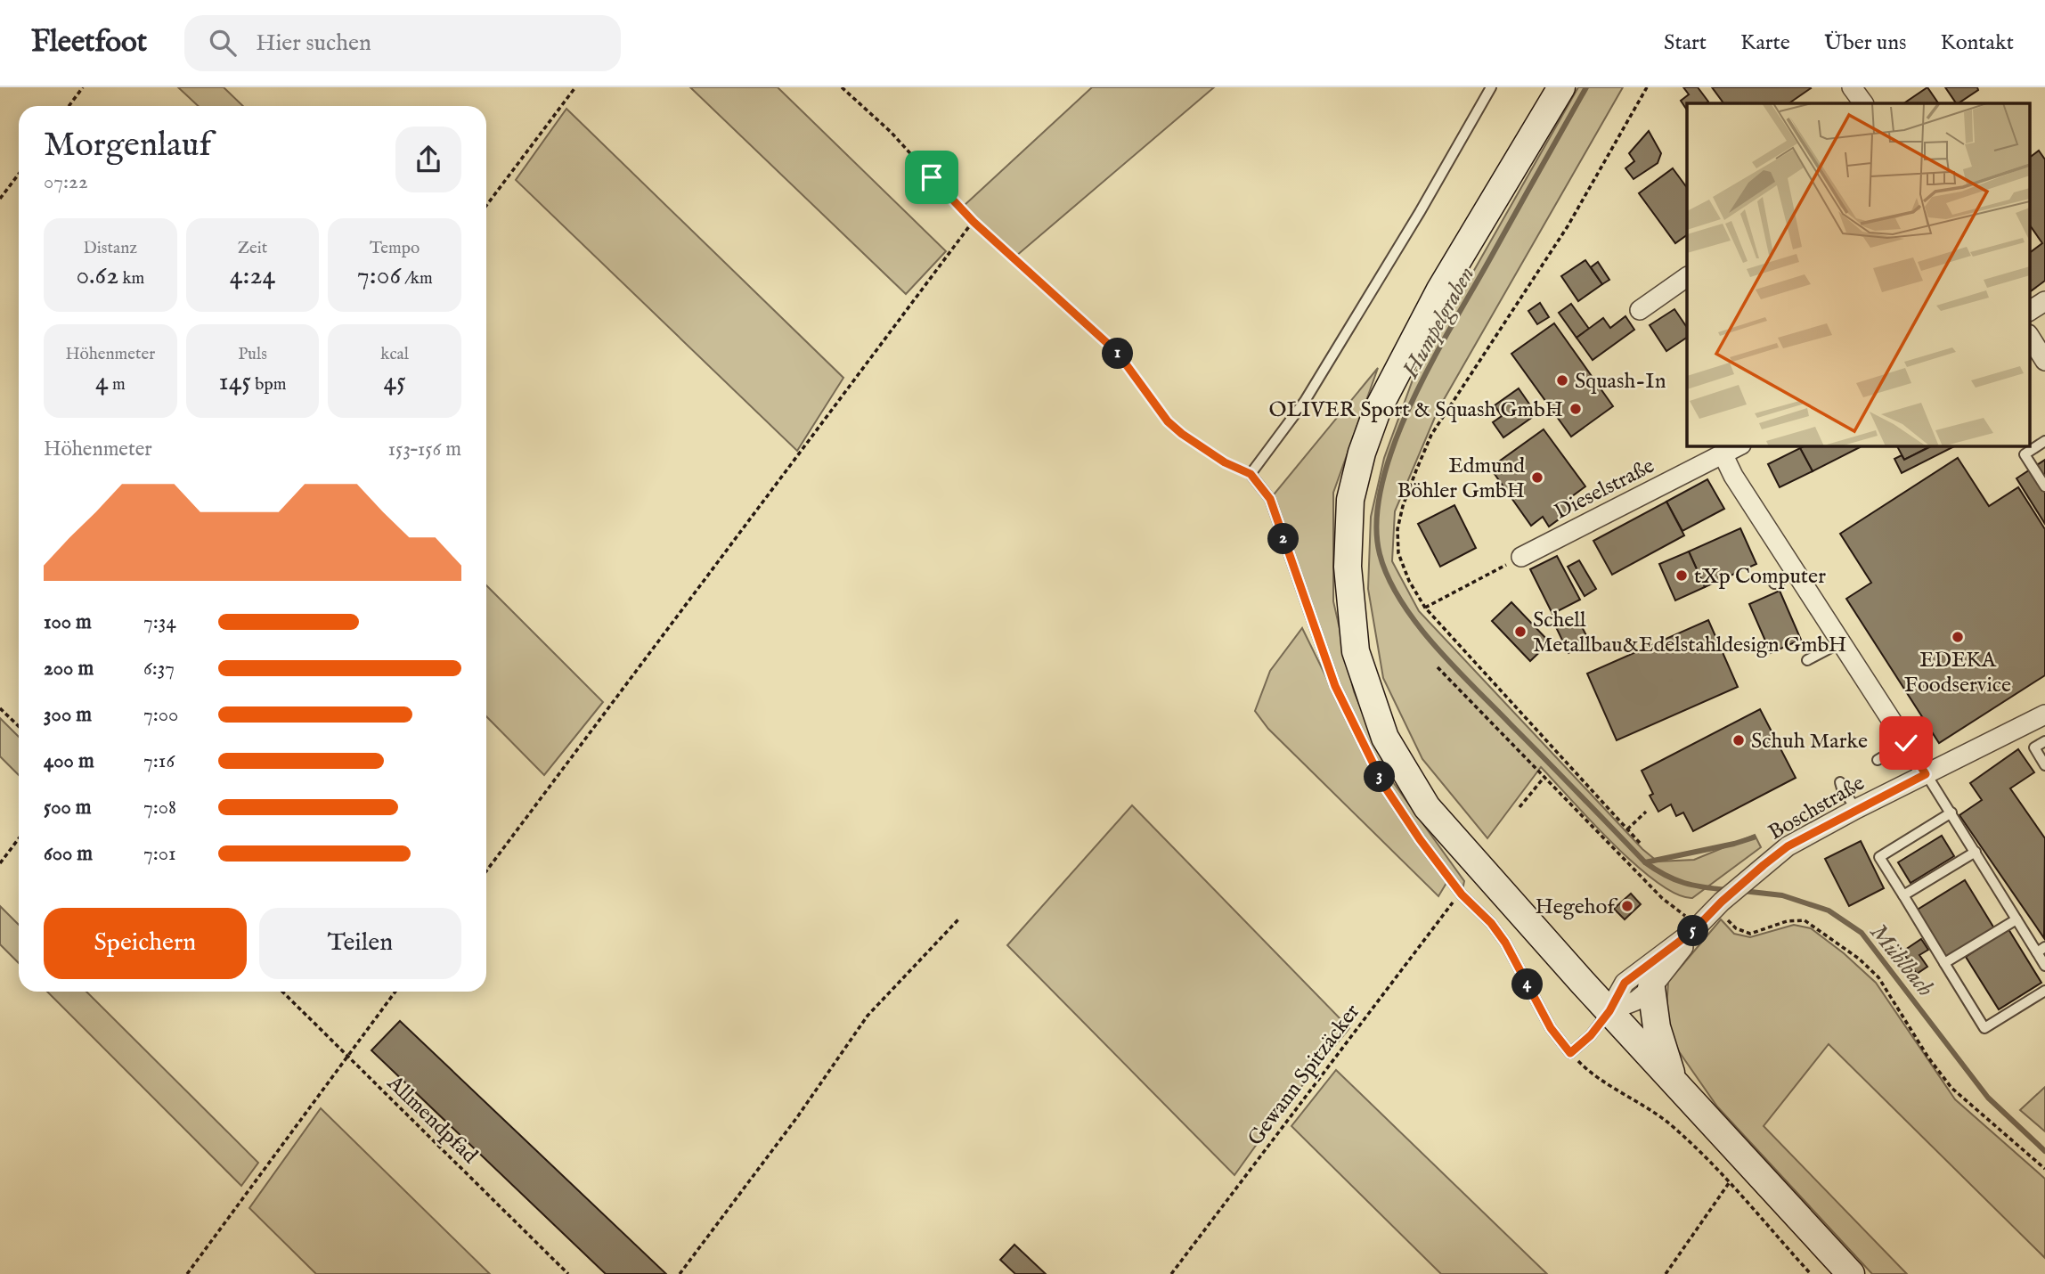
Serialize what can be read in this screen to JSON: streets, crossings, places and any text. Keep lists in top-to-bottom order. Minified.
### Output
{"streets":{"street":["Dieselstraße","Boschstraße"],"path":["Gewann Spitzäcker","Allmendpfad"]},"water":["Humpelgraben","Mühlbach"],"places":["Squash-In","OLIVER Sport & Squash GmbH","Edmund Böhler GmbH","tXp Computer","Schell Metallbau&Edelstahldesign GmbH","EDEKA Foodservice","Schuh Marke","Hegehof"],"page":{"header":"Fleetfoot","search":"Hier suchen","nav":["Start","Karte","Über uns","Kontakt"],"heading":["Morgenlauf","07:22"],"stats":[["Distanz","0.62 km"],["Zeit","4:24"],["Tempo","7:06 /km"],["Höhenmeter","4 m"],["Puls","145 bpm"],["kcal","45"]],"pins":["1","2","3","5","4"],"chart":["Höhenmeter","153–156 m"],"list":[{"name":"100 m","note":"7:34"},{"name":"200 m","note":"6:37"},{"name":"300 m","note":"7:00"},{"name":"400 m","note":"7:16"},{"name":"500 m","note":"7:08"},{"name":"600 m","note":"7:01"}],"buttons":["Speichern","Teilen"]}}
